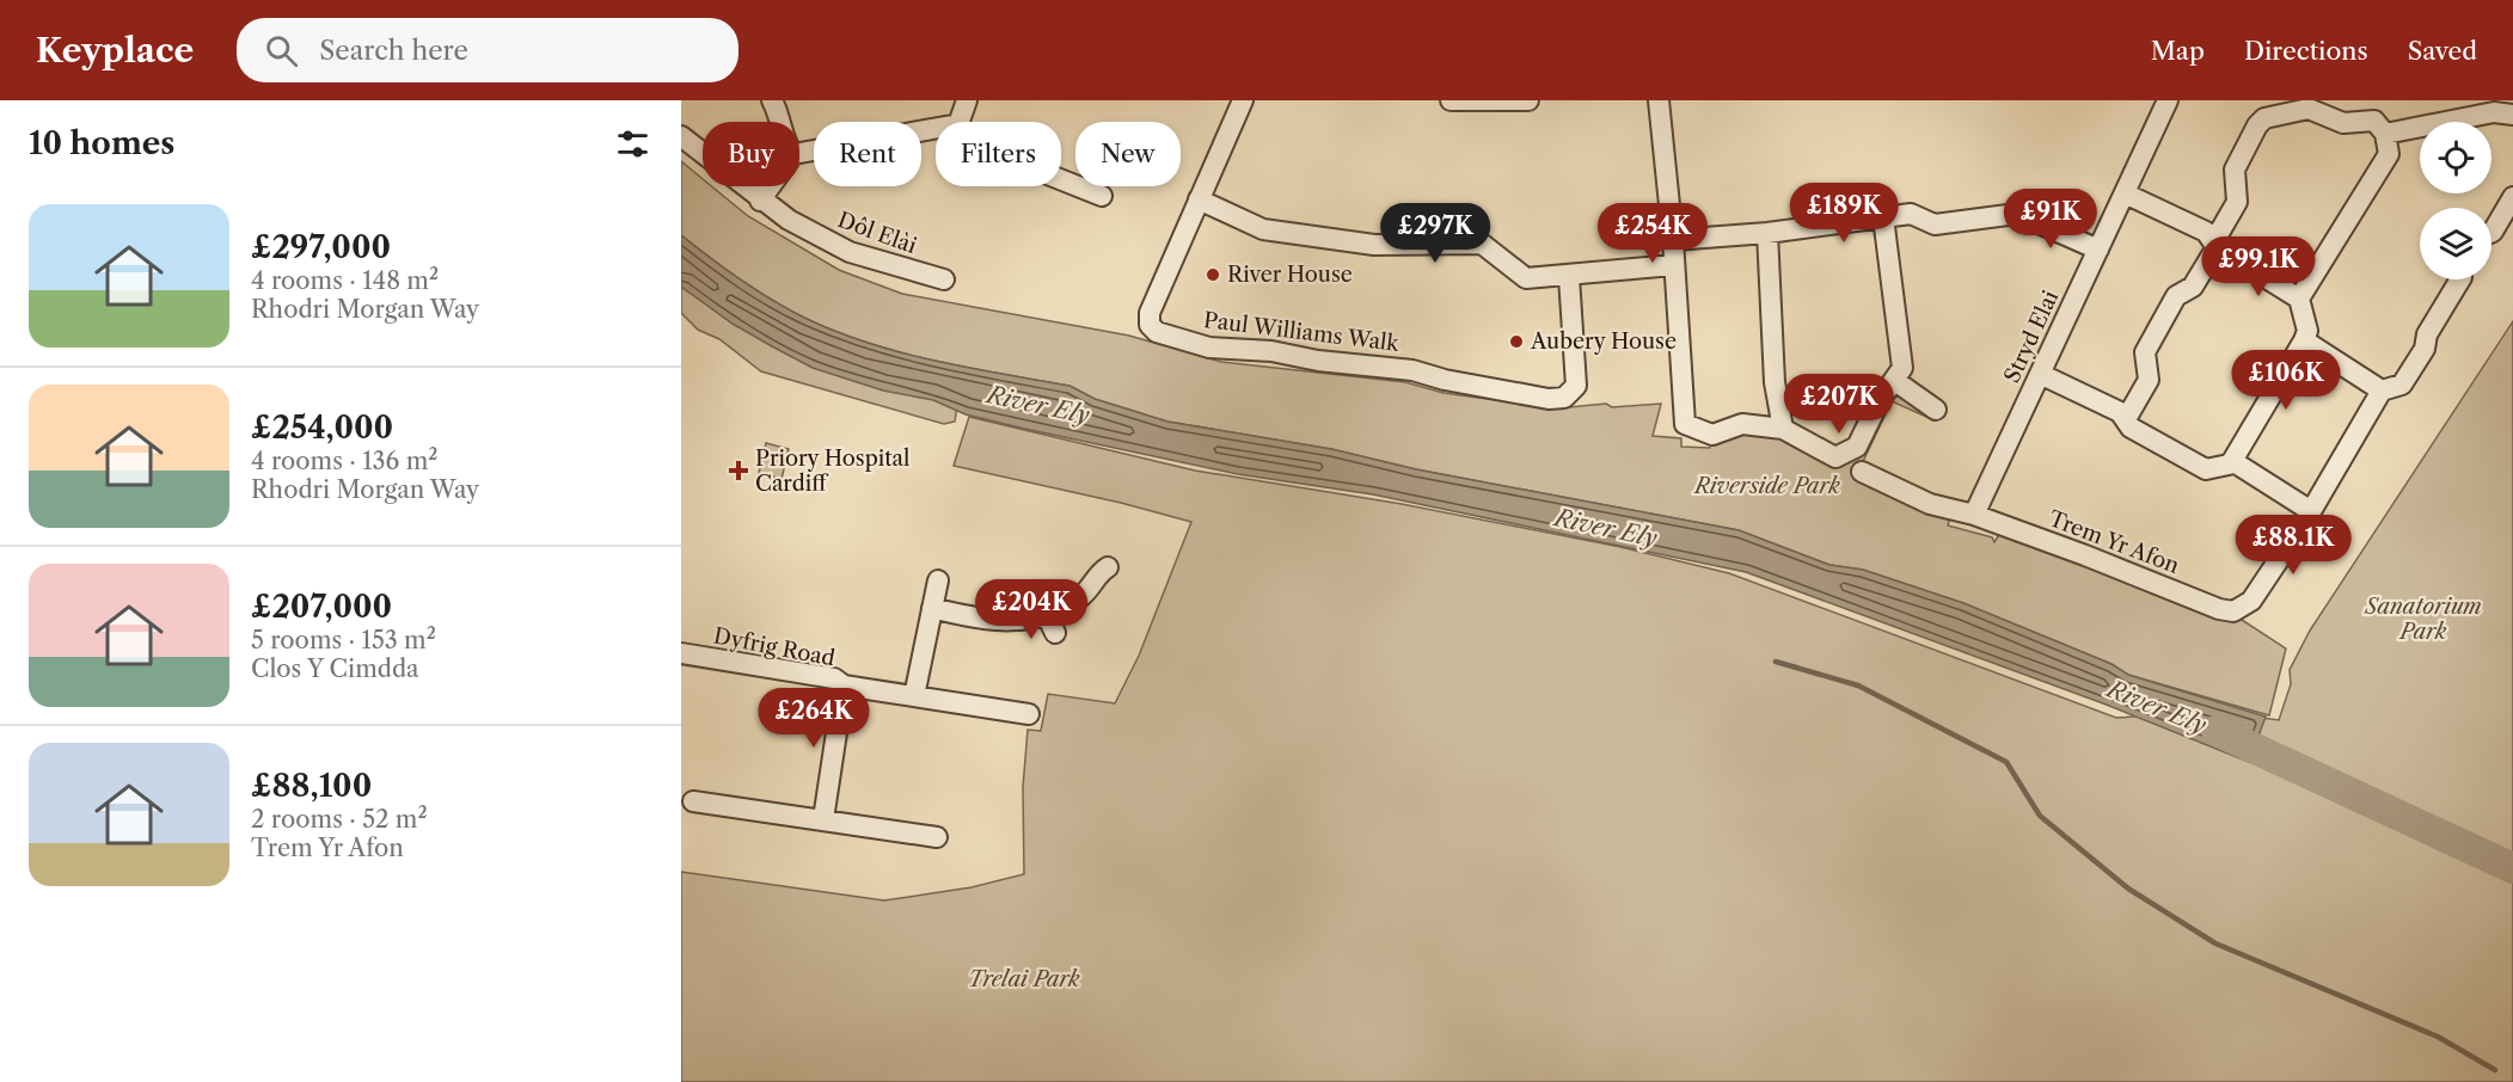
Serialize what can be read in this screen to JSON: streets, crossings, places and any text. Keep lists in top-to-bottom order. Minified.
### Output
{"streets":{"street":["Dôl Elài","Paul Williams Walk","Stryd Elai","Trem Yr Afon","Dyfrig Road"]},"crossings":[["Stryd Elai","Trem Yr Afon"]],"water":["River Ely"],"parks":["Riverside Park","Sanatorium Park","Trelai Park"],"places":{"other":["River House","Aubery House"],"health":["Priory Hospital Cardiff"]},"page":{"header":"Keyplace","search":"Search here","nav":["Map","Directions","Saved"],"heading":"10 homes","chip":["Buy","Rent","Filters","New"],"price":["£189K","£91K","£297K","£254K","£99.1K","£106K","£207K","£88.1K","£204K","£264K"],"list":[{"name":"£297,000","note":"4 rooms · 148 m² · Rhodri Morgan Way"},{"name":"£254,000","note":"4 rooms · 136 m² · Rhodri Morgan Way"},{"name":"£207,000","note":"5 rooms · 153 m² · Clos Y Cimdda"},{"name":"£88,100","note":"2 rooms · 52 m² · Trem Yr Afon"}]}}
